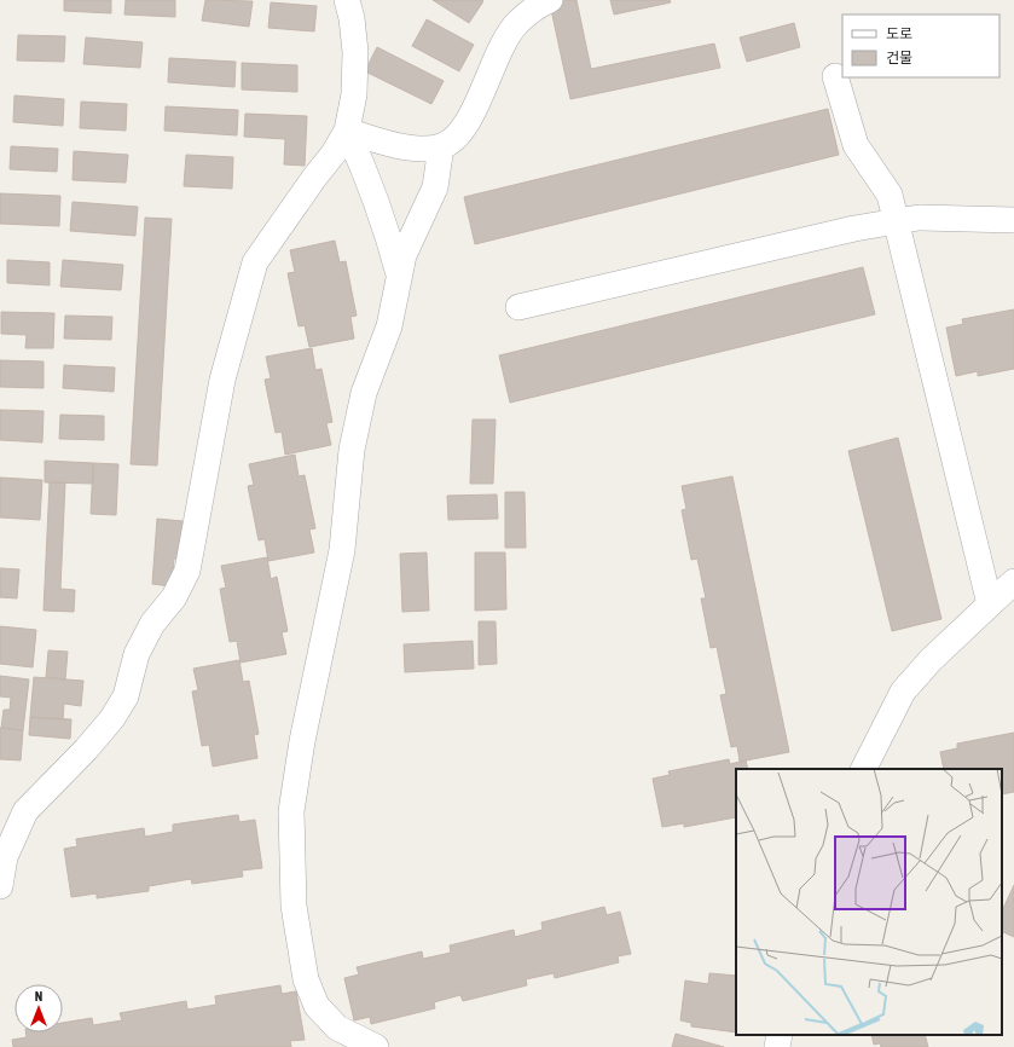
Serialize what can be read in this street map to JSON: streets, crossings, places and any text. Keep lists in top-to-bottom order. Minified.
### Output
{"legend":["도로","건물"],"north":"top"}
